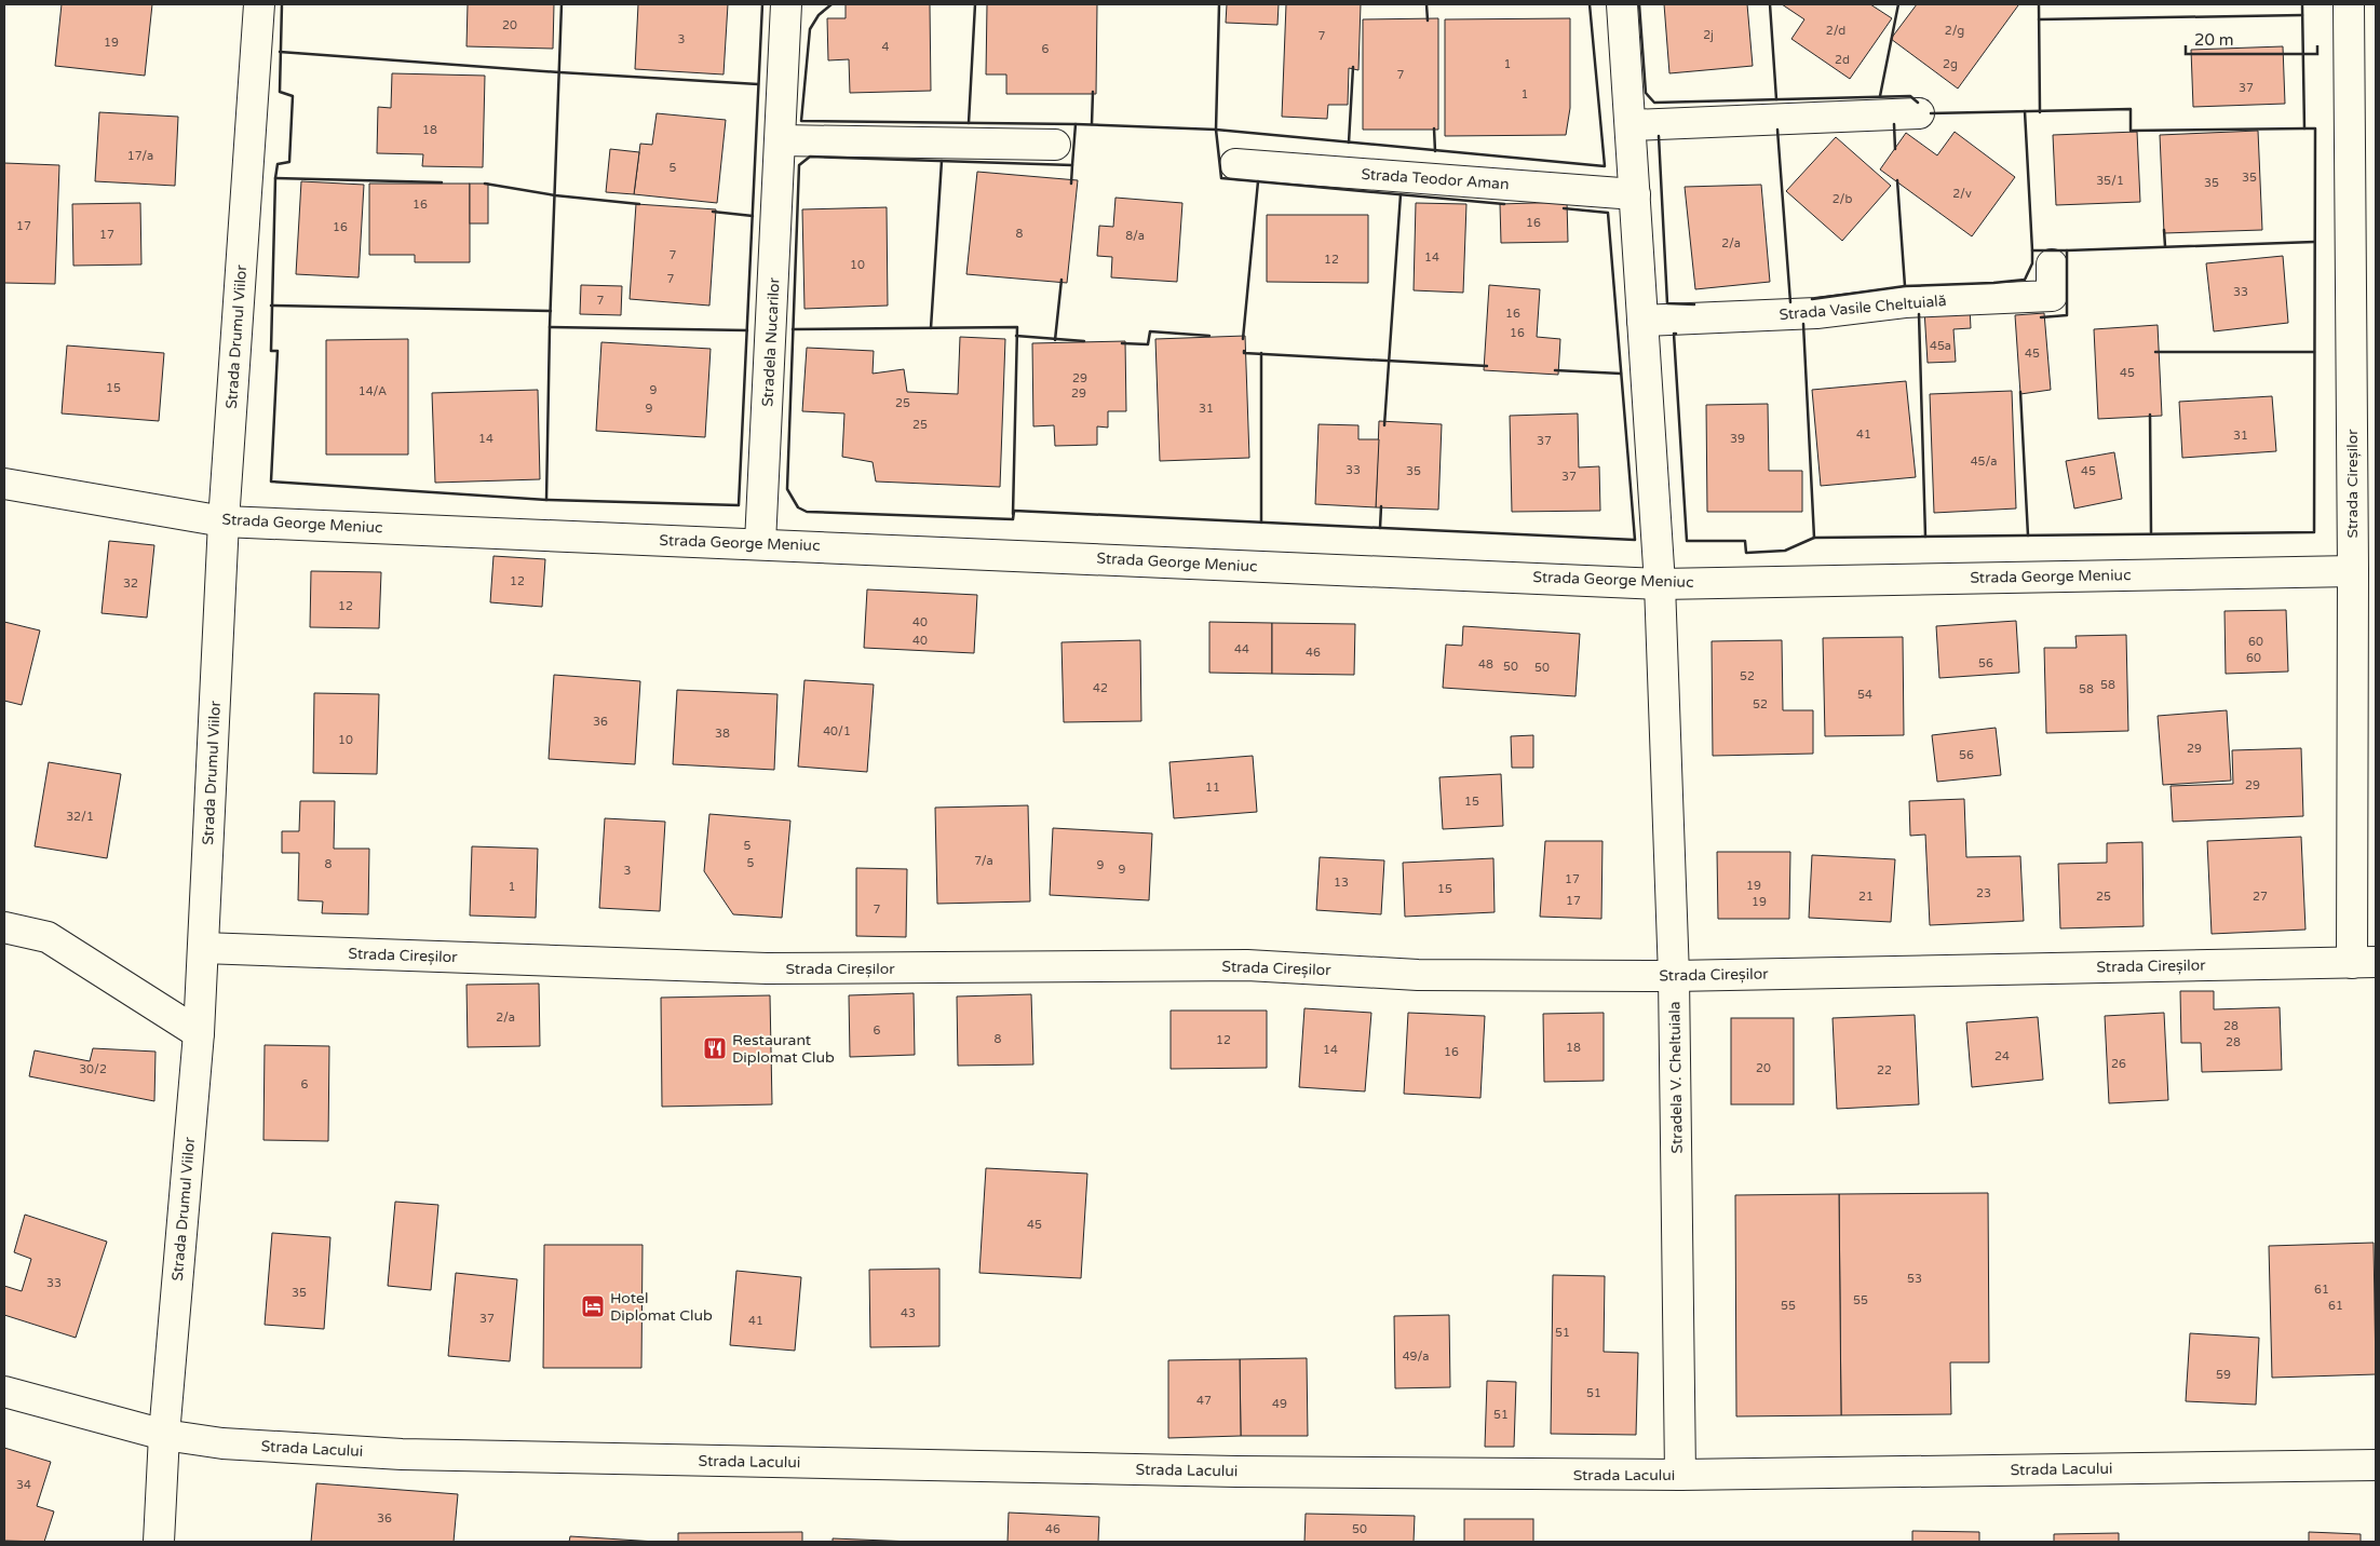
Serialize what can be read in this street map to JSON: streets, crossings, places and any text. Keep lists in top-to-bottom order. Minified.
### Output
{"streets":{"street":["Strada Teodor Aman","Strada Vasile Cheltuială","Strada Drumul Viilor","Stradela Nucarilor","Strada Cireșilor","Strada George Meniuc","Stradela V. Cheltuiala","Strada Lacului"]},"crossings":[["Strada Drumul Viilor","Strada Cireșilor"],["Strada Drumul Viilor","Strada George Meniuc"],["Strada Drumul Viilor","Strada Lacului"],["Stradela Nucarilor","Strada George Meniuc"],["Strada Cireșilor","Strada George Meniuc"],["Strada Cireșilor","Stradela V. Cheltuiala"],["Strada George Meniuc","Stradela V. Cheltuiala"],["Stradela V. Cheltuiala","Strada Lacului"]],"places":{"restaurant":["Restaurant Diplomat Club"],"hotel":["Hotel Diplomat Club"]},"house_numbers":["20","2/d","2/g","2j","7","3","19","4","6","2d","1","2g","7","37","1","18","17/a","5","35","35/1","35","2/v","2/b","16","16","17","16","8","17","8/a","2/a","7","14","12","10","7","33","7","16","16","45a","45","45","29","15","9","14/A","29","25","9","31","25","41","31","14","39","37","45/a","33","35","45","37","12","32","12","40","40","60","44","46","60","56","48","50","50","52","58","42","58","54","52","36","40/1","38","10","29","56","29","11","15","32/1","5","7/a","5","8","9","9","3","17","13","19","1","15","23","21","25","27","17","19","7","2/a","28","6","8","12","28","18","14","16","24","26","20","30/2","22","6","45","53","33","61","35","55","55","61","43","37","41","51","49/a","59","51","47","49","51","34","36","46","50"],"scale_bar":"20 m"}
